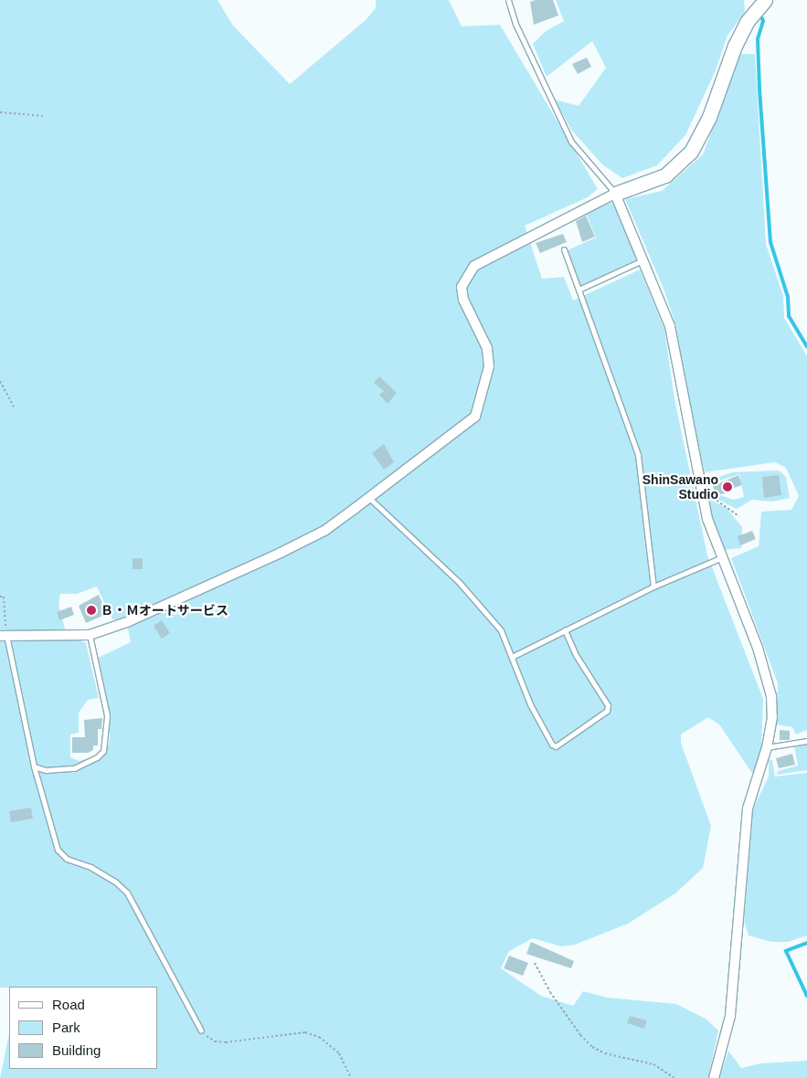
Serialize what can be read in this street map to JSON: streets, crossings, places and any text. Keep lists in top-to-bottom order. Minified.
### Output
{"places":["ShinSawano Studio","Ｂ・Ｍオートサービス"],"legend":["Road","Park","Building"]}
